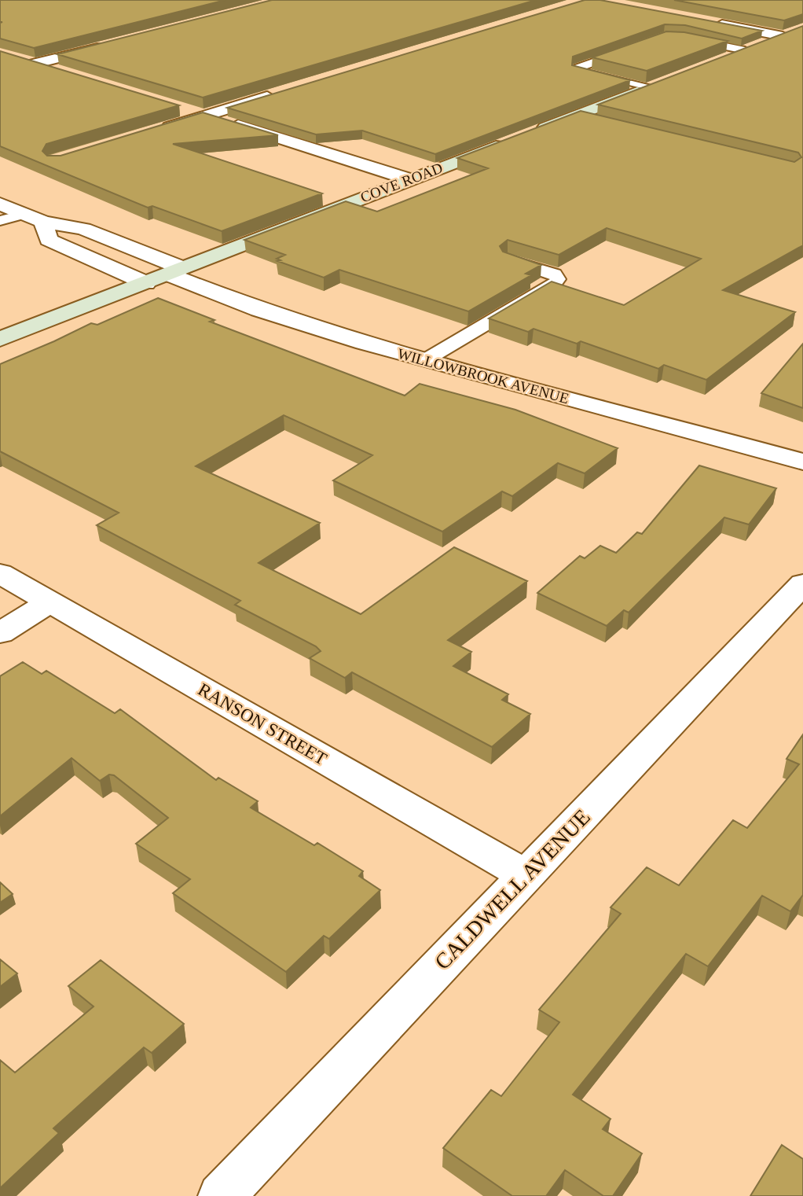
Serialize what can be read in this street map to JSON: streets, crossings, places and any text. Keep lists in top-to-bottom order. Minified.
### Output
{"streets":{"main road":["COVE ROAD"],"street":["WILLOWBROOK AVENUE","RANSON STREET","CALDWELL AVENUE"]},"crossings":[["COVE ROAD","WILLOWBROOK AVENUE"],["RANSON STREET","CALDWELL AVENUE"]]}
